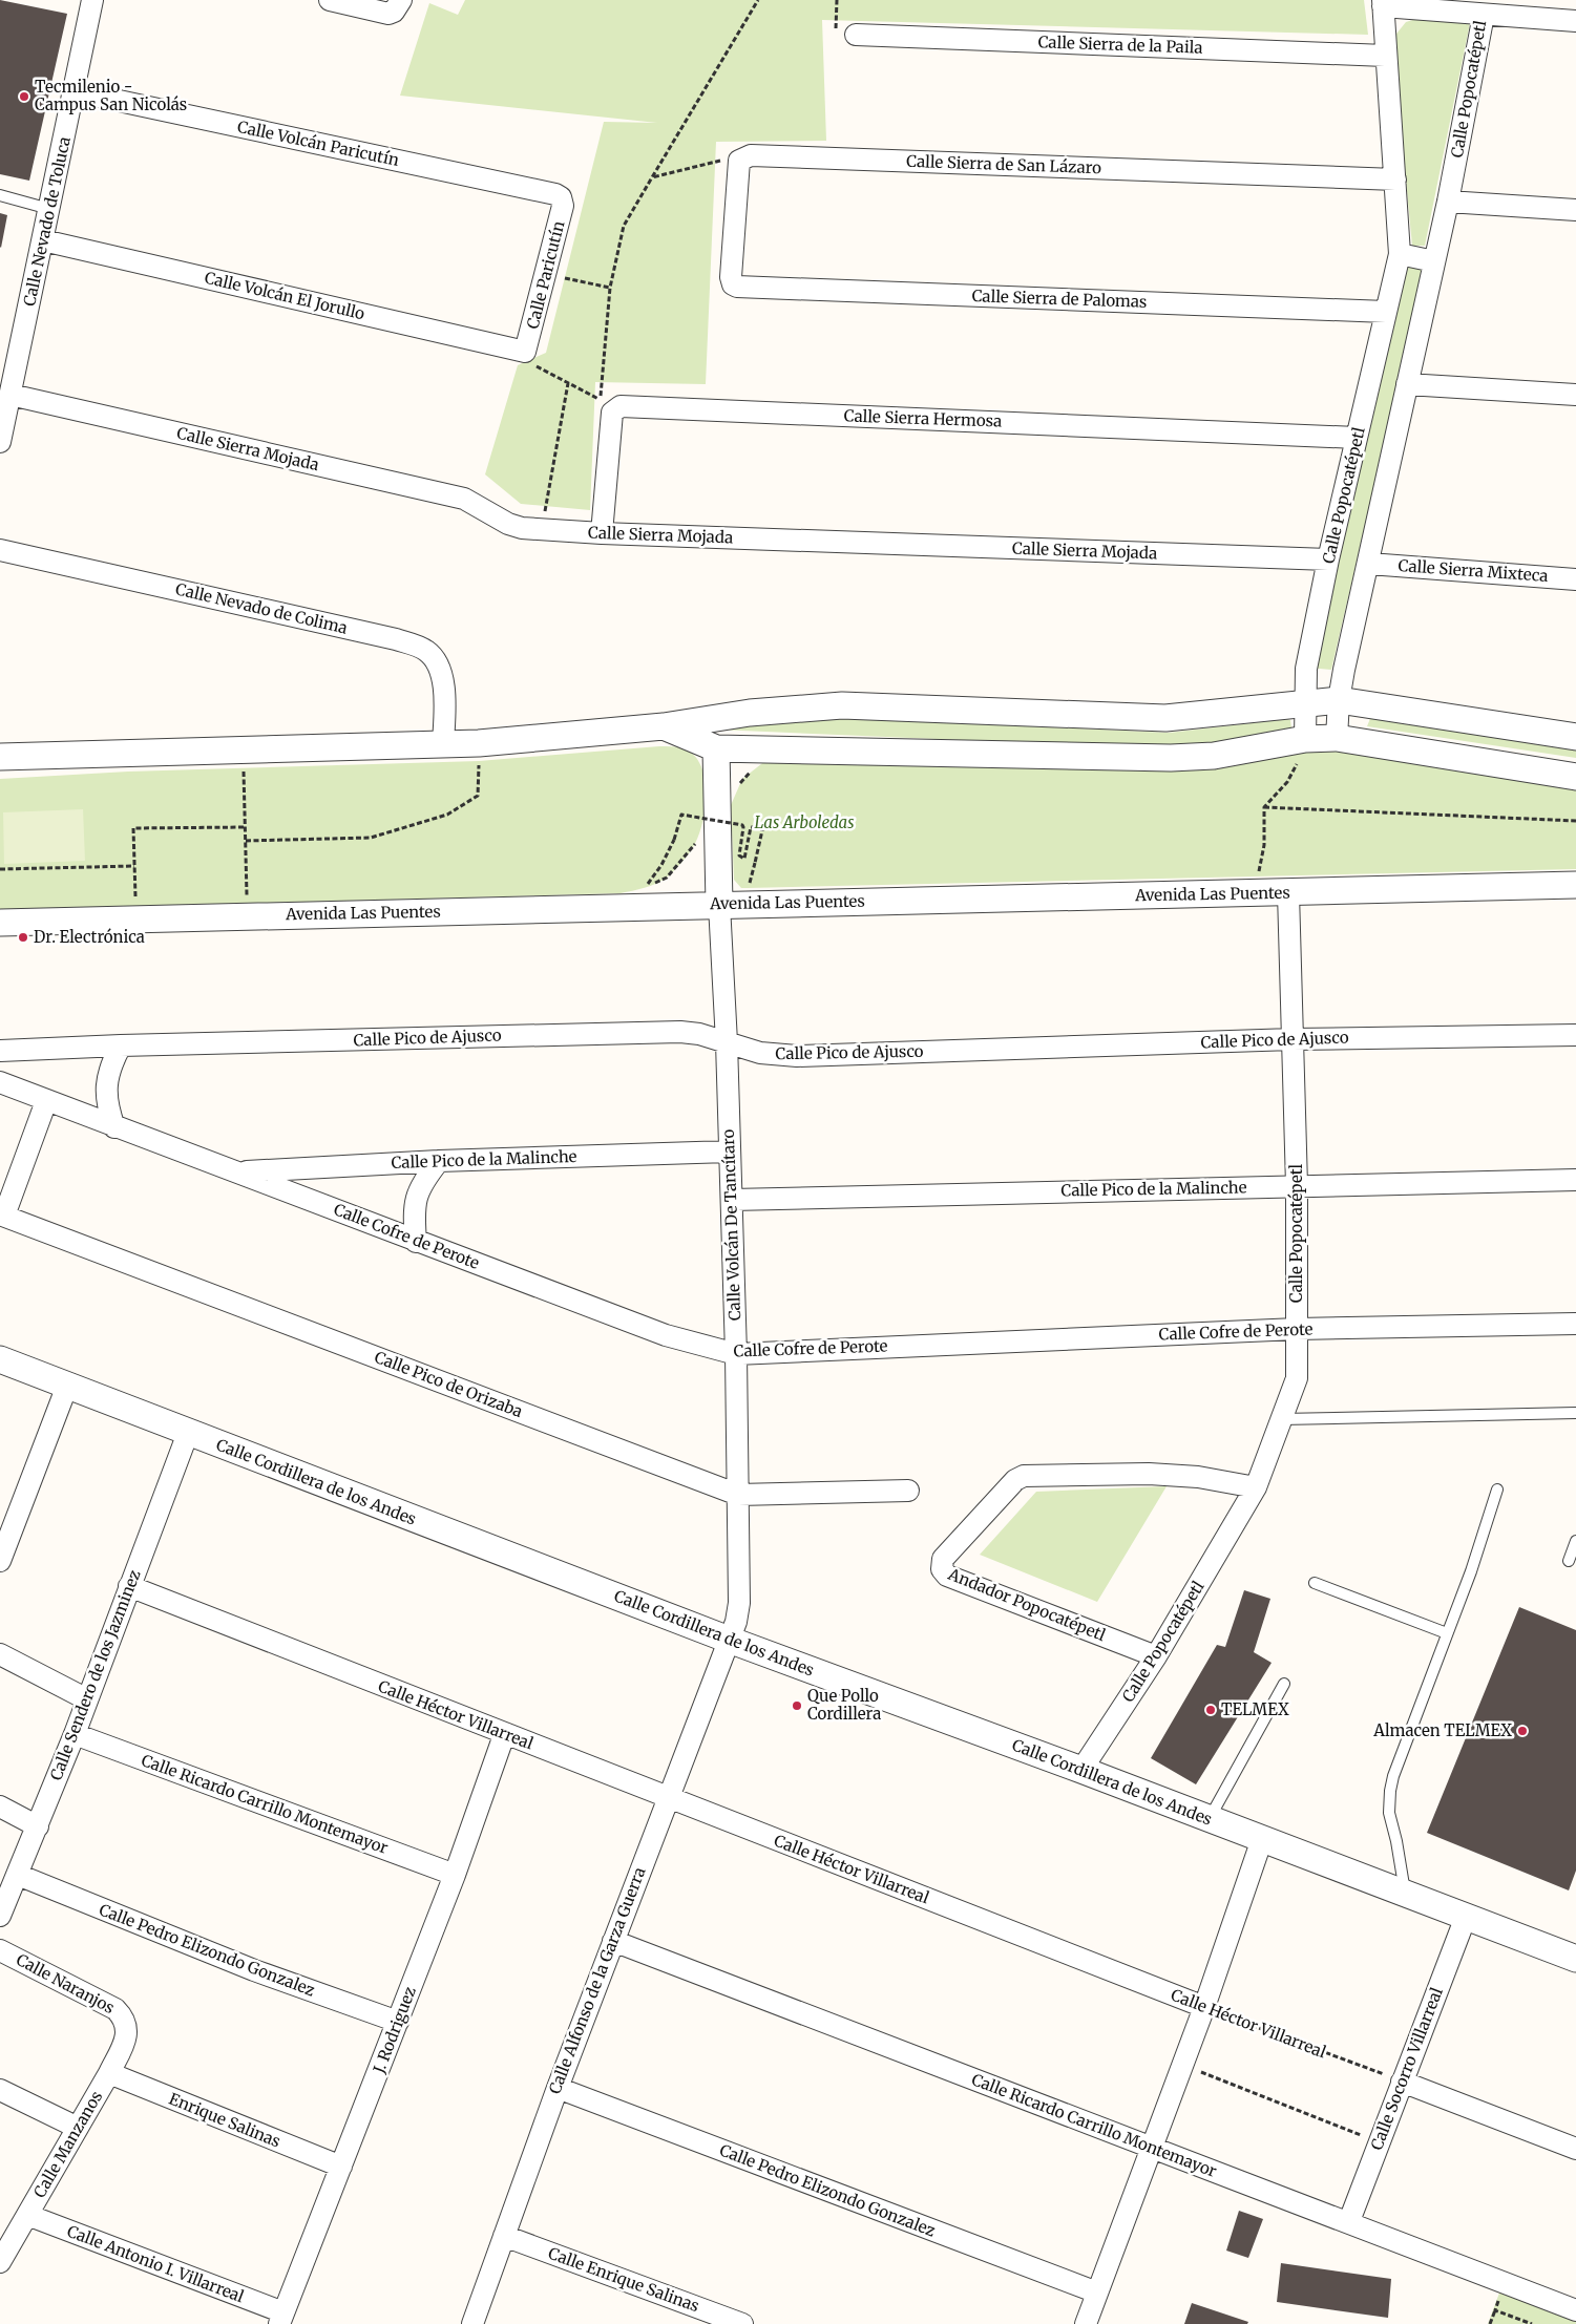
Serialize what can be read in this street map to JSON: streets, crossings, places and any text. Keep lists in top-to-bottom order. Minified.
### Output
{"streets":{"street":["Calle Sierra de la Paila","Calle Popocatépetl","Calle Volcán Paricutín","Calle Sierra de San Lázaro","Calle Nevado de Toluca","Calle Paricutín","Calle Volcán El Jorullo","Calle Sierra de Palomas","Calle Sierra Hermosa","Calle Sierra Mojada","Calle Sierra Mixteca","Calle Nevado de Colima","Avenida Las Puentes","Calle Pico de Ajusco","Calle Pico de la Malinche","Calle Volcán De Tancítaro","Calle Cofre de Perote","Calle Pico de Orizaba","Calle Cordillera de los Andes","Andador Popocatépetl","Calle Sendero de los Jazminez","Calle Héctor Villarreal","Calle Ricardo Carrillo Montemayor","Calle Pedro Elizondo Gonzalez","Calle Alfonso de la Garza Guerra","Calle Naranjos","J. Rodriguez","Calle Socorro Villarreal","Enrique Salinas","Calle Manzanos","Calle Antonio I. Villarreal","Calle Enrique Salinas"]},"crossings":[["Calle Sierra de la Paila","Calle Popocatépetl"],["Calle Popocatépetl","Calle Sierra de San Lázaro"],["Calle Popocatépetl","Calle Sierra de Palomas"],["Calle Popocatépetl","Calle Sierra Hermosa"],["Calle Popocatépetl","Calle Sierra Mojada"],["Calle Popocatépetl","Calle Sierra Mixteca"],["Calle Popocatépetl","Avenida Las Puentes"],["Calle Popocatépetl","Calle Pico de Ajusco"],["Calle Popocatépetl","Calle Pico de la Malinche"],["Calle Popocatépetl","Calle Cofre de Perote"],["Calle Popocatépetl","Calle Cordillera de los Andes"],["Calle Popocatépetl","Andador Popocatépetl"],["Calle Volcán Paricutín","Calle Nevado de Toluca"],["Calle Volcán Paricutín","Calle Paricutín"],["Calle Sierra de San Lázaro","Calle Sierra de Palomas"],["Calle Nevado de Toluca","Calle Volcán El Jorullo"],["Calle Nevado de Toluca","Calle Sierra Mojada"],["Calle Paricutín","Calle Volcán El Jorullo"],["Calle Sierra Hermosa","Calle Sierra Mojada"],["Avenida Las Puentes","Calle Volcán De Tancítaro"],["Calle Pico de Ajusco","Calle Volcán De Tancítaro"],["Calle Pico de la Malinche","Calle Volcán De Tancítaro"],["Calle Pico de la Malinche","Calle Cofre de Perote"],["Calle Volcán De Tancítaro","Calle Cofre de Perote"],["Calle Volcán De Tancítaro","Calle Pico de Orizaba"],["Calle Volcán De Tancítaro","Calle Cordillera de los Andes"],["Calle Volcán De Tancítaro","Calle Alfonso de la Garza Guerra"],["Calle Cordillera de los Andes","Calle Sendero de los Jazminez"],["Calle Cordillera de los Andes","Calle Alfonso de la Garza Guerra"],["Calle Cordillera de los Andes","Calle Socorro Villarreal"],["Calle Sendero de los Jazminez","Calle Héctor Villarreal"],["Calle Sendero de los Jazminez","Calle Ricardo Carrillo Montemayor"],["Calle Sendero de los Jazminez","Calle Pedro Elizondo Gonzalez"],["Calle Héctor Villarreal","Calle Alfonso de la Garza Guerra"],["Calle Héctor Villarreal","J. Rodriguez"],["Calle Héctor Villarreal","Calle Socorro Villarreal"],["Calle Ricardo Carrillo Montemayor","Calle Alfonso de la Garza Guerra"],["Calle Ricardo Carrillo Montemayor","J. Rodriguez"],["Calle Ricardo Carrillo Montemayor","Calle Socorro Villarreal"],["Calle Pedro Elizondo Gonzalez","Calle Alfonso de la Garza Guerra"],["Calle Pedro Elizondo Gonzalez","J. Rodriguez"],["Calle Alfonso de la Garza Guerra","Calle Enrique Salinas"],["Calle Naranjos","Calle Manzanos"],["J. Rodriguez","Enrique Salinas"],["J. Rodriguez","Calle Antonio I. Villarreal"],["Enrique Salinas","Calle Manzanos"],["Calle Manzanos","Calle Antonio I. Villarreal"]],"parks":["Las Arboledas"],"places":["Tecmilenio - Campus San Nicolás","Dr. Electrónica","Que Pollo Cordillera","TELMEX","Almacen TELMEX"]}
